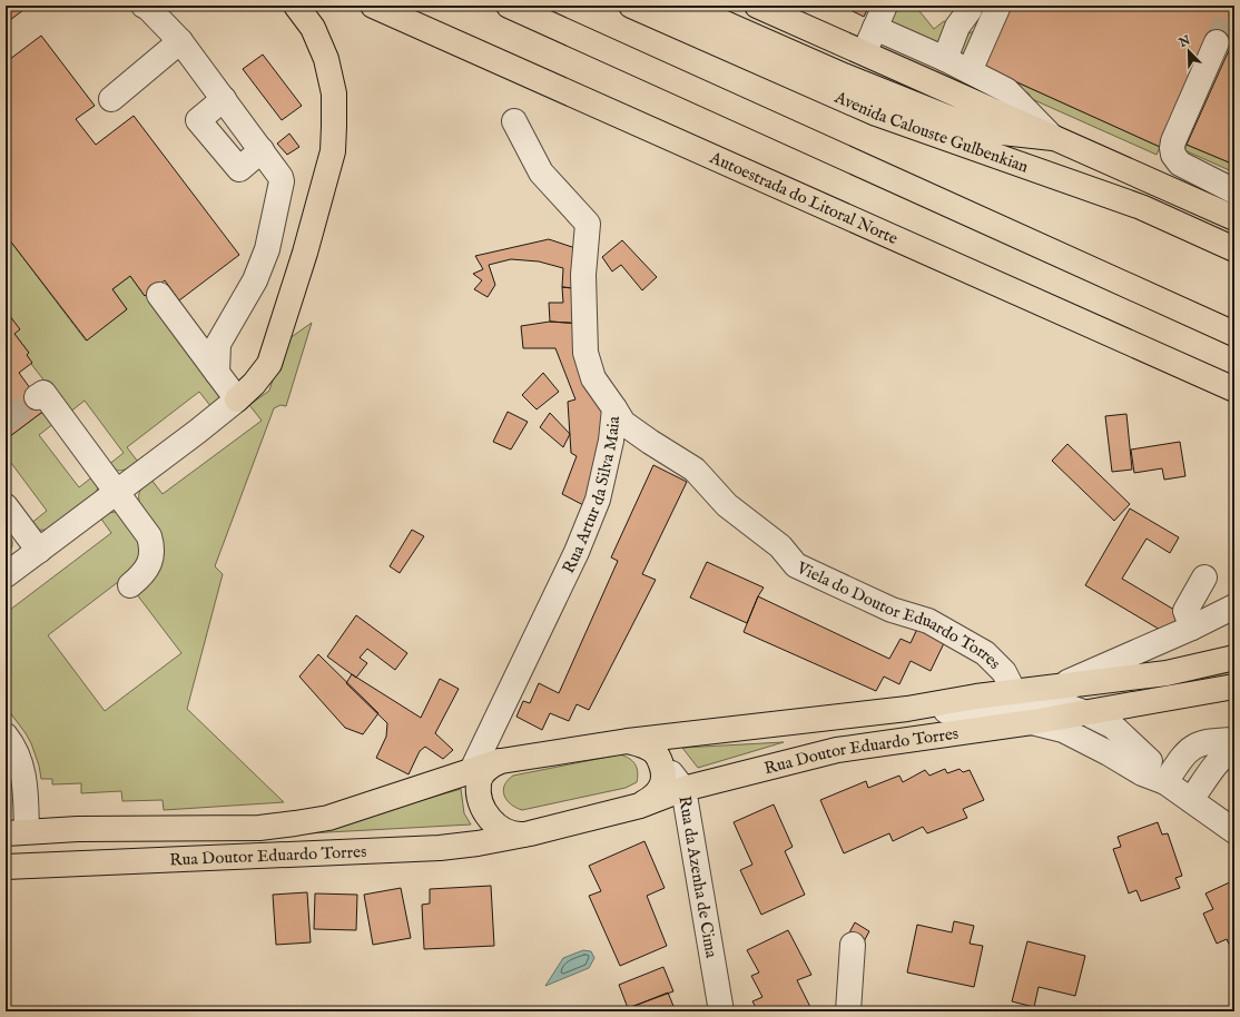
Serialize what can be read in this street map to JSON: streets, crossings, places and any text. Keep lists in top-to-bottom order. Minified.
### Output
{"streets":{"main road":["Avenida Calouste Gulbenkian","Autoestrada do Litoral Norte","Rua Doutor Eduardo Torres"],"street":["Rua Artur da Silva Maia","Viela do Doutor Eduardo Torres","Rua da Azenha de Cima"]},"crossings":[["Rua Artur da Silva Maia","Viela do Doutor Eduardo Torres"],["Rua Artur da Silva Maia","Rua Doutor Eduardo Torres"],["Viela do Doutor Eduardo Torres","Rua Doutor Eduardo Torres"],["Rua Doutor Eduardo Torres","Rua da Azenha de Cima"]],"north":"top left"}
